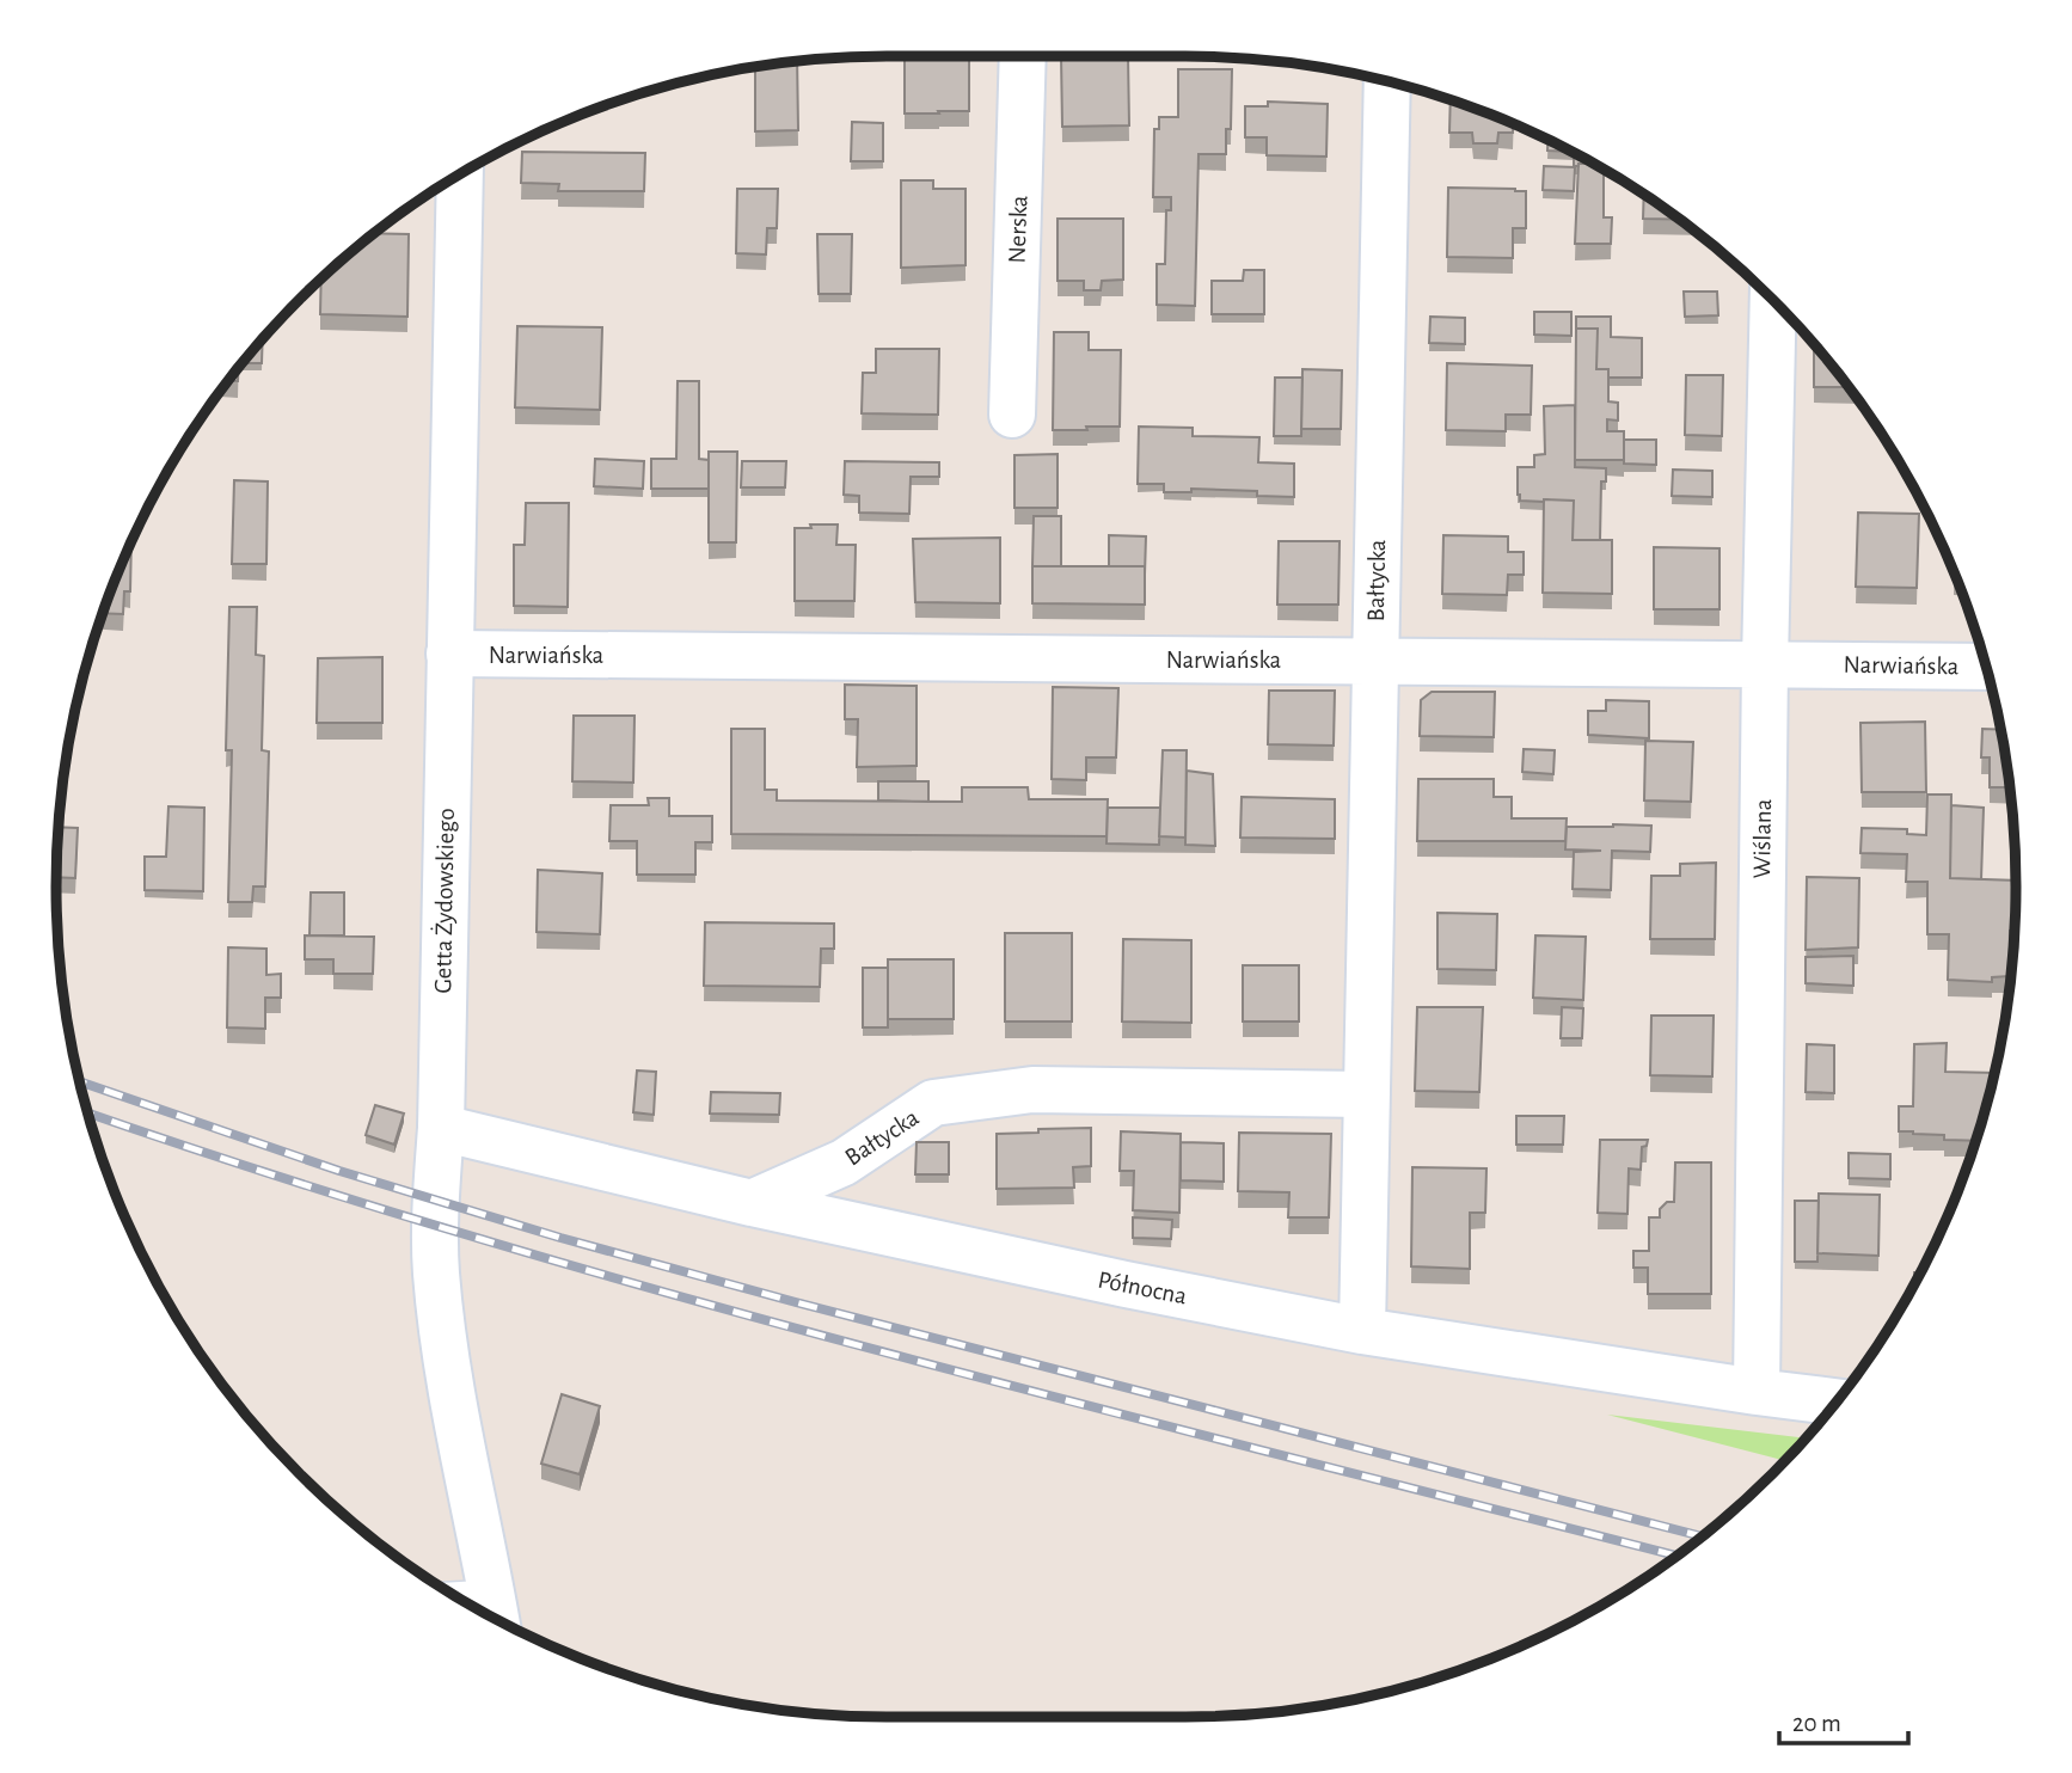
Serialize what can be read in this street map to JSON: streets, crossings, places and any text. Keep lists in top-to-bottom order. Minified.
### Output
{"streets":{"street":["Nerska","Bałtycka","Narwiańska","Wiślana","Getta Żydowskiego","Północna"]},"crossings":[["Bałtycka","Narwiańska"],["Bałtycka","Północna"],["Narwiańska","Wiślana"],["Narwiańska","Getta Żydowskiego"],["Wiślana","Północna"],["Getta Żydowskiego","Północna"]],"scale_bar":"20 m"}
